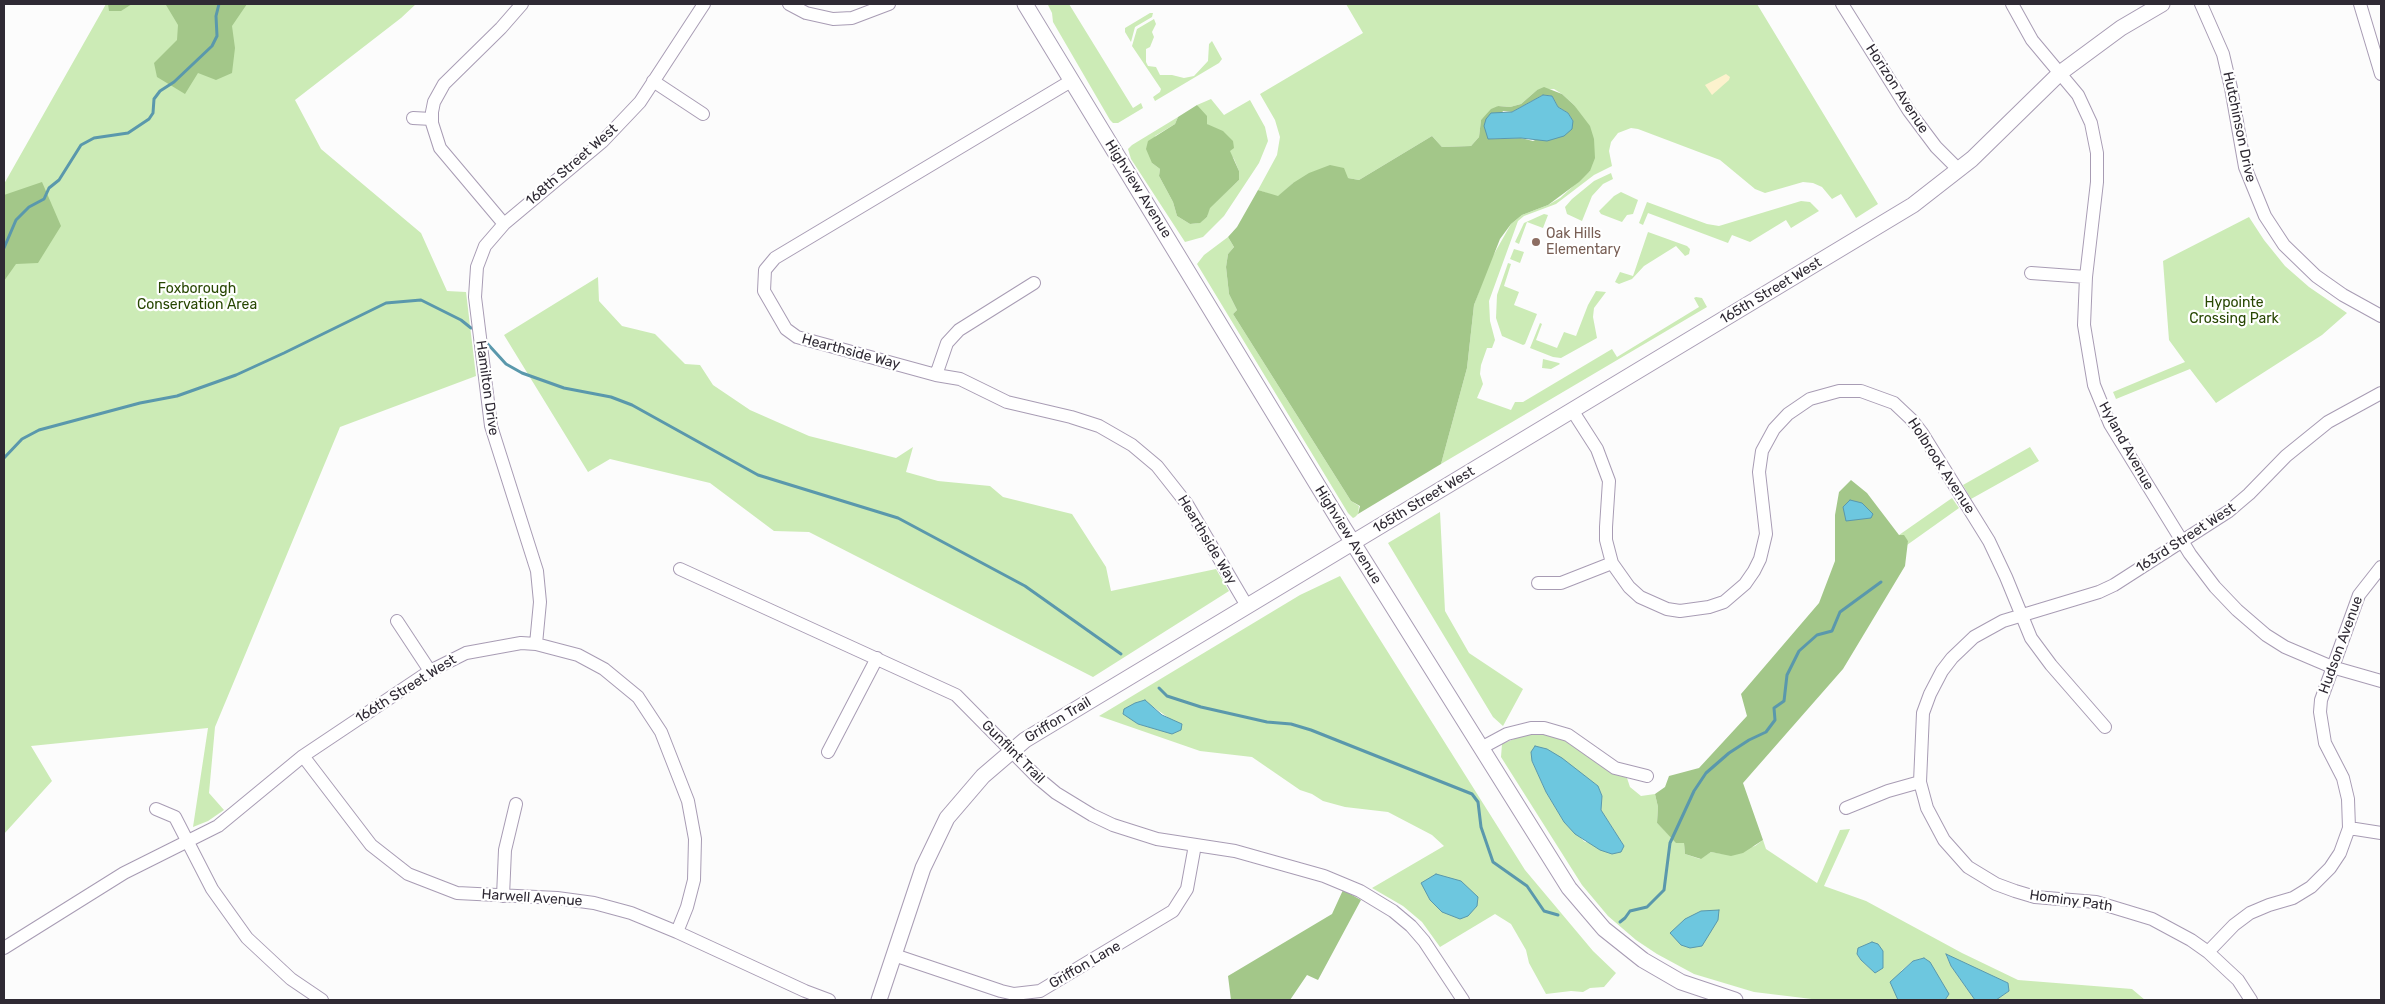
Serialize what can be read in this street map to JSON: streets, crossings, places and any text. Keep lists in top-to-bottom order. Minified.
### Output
{"streets":{"street":["Horizon Avenue","Hutchinson Drive","168th Street West","Highview Avenue","165th Street West","Hearthside Way","Hamilton Drive","Hyland Avenue","Holbrook Avenue","163rd Street West","Hudson Avenue","166th Street West","Griffon Trail","Gunflint Trail","Harwell Avenue","Hominy Path","Griffon Lane"]},"crossings":[["Horizon Avenue","165th Street West"],["168th Street West","Hamilton Drive"],["Highview Avenue","165th Street West"],["Highview Avenue","Hearthside Way"],["Highview Avenue","Griffon Trail"],["165th Street West","Hyland Avenue"],["165th Street West","Holbrook Avenue"],["165th Street West","Griffon Trail"],["Hearthside Way","Griffon Trail"],["Hamilton Drive","166th Street West"],["Hyland Avenue","163rd Street West"],["Hyland Avenue","Hudson Avenue"],["Holbrook Avenue","163rd Street West"],["Holbrook Avenue","Hominy Path"],["163rd Street West","Hominy Path"],["Hudson Avenue","Hominy Path"],["166th Street West","Harwell Avenue"],["Griffon Trail","Gunflint Trail"],["Griffon Trail","Griffon Lane"],["Gunflint Trail","Griffon Lane"]],"parks":["Foxborough Conservation Area","Hypointe Crossing Park"],"places":["Oak Hills Elementary"]}
